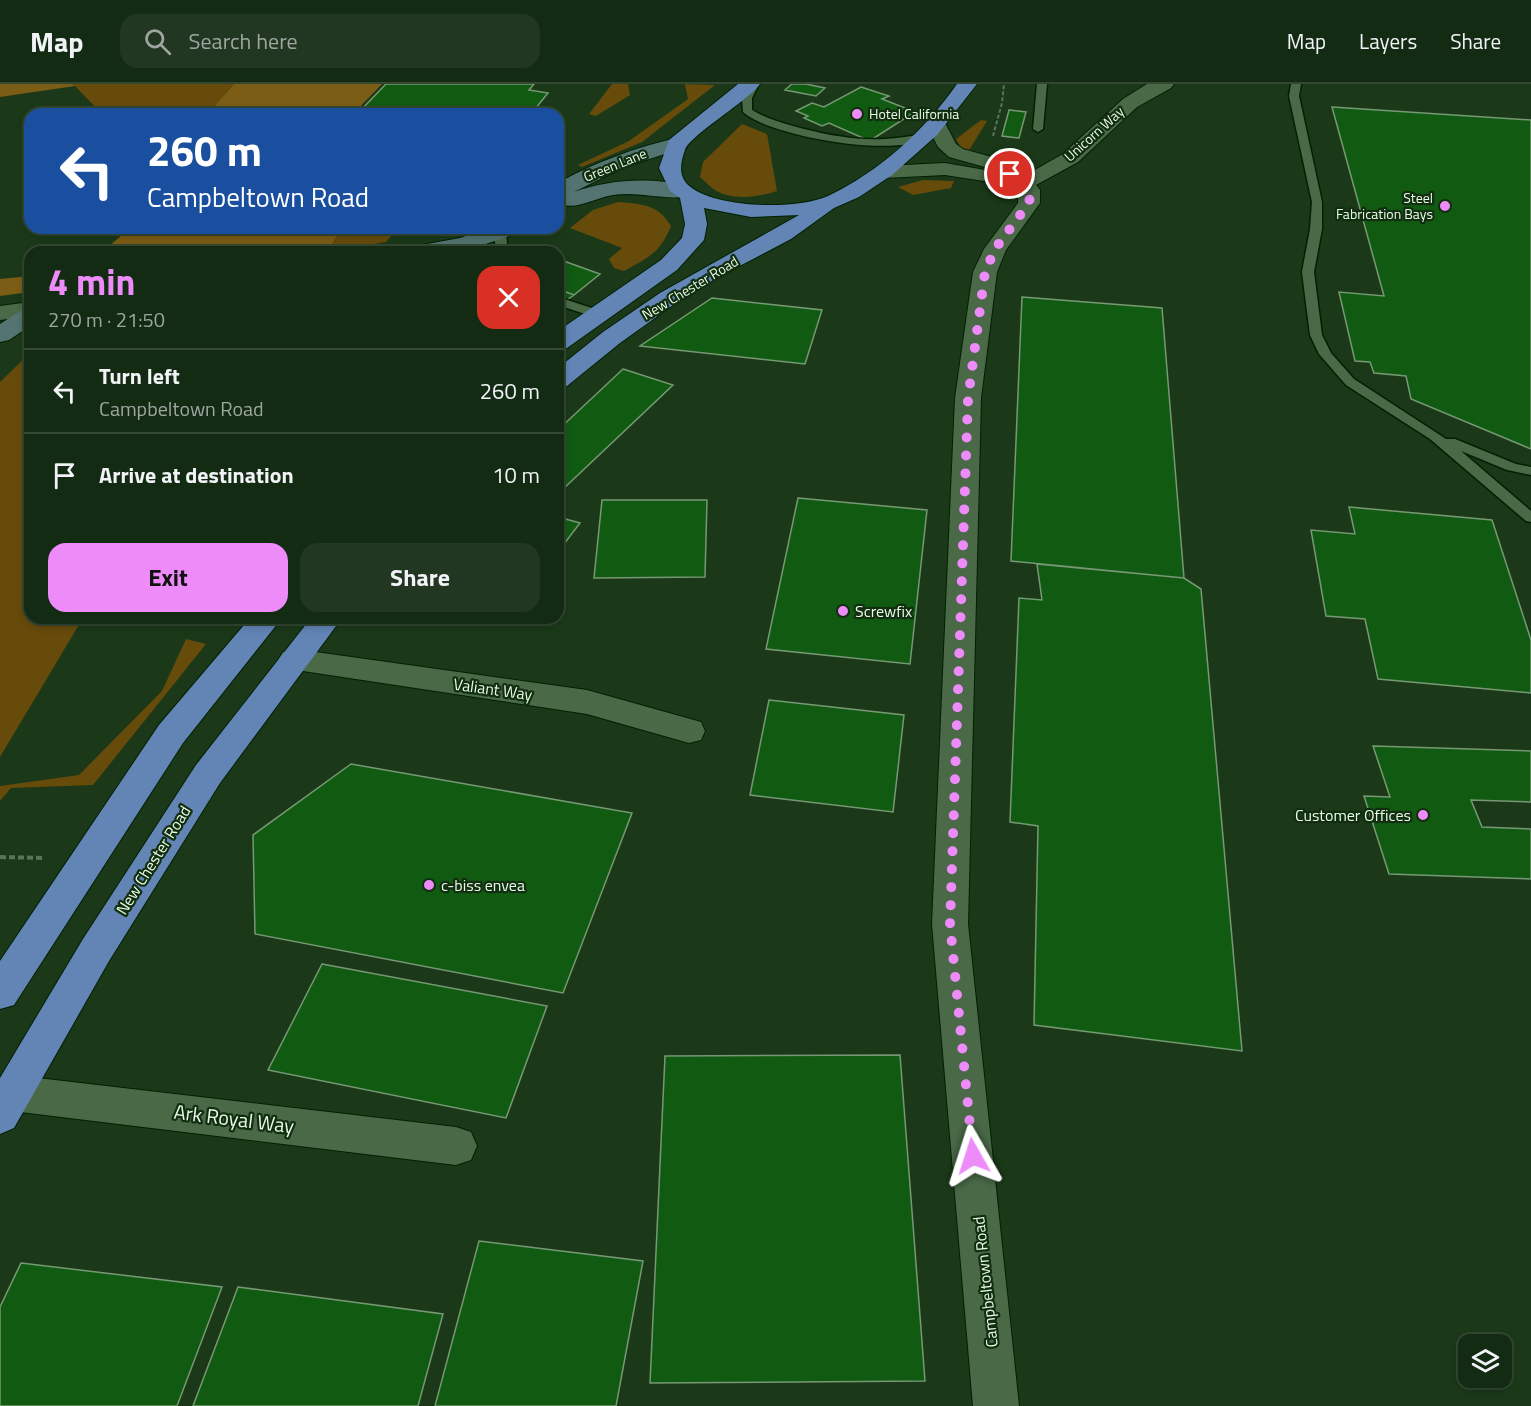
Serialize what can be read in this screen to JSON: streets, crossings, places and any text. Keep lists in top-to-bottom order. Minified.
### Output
{"streets":{"highway":["New Chester Road"],"main road":["Green Lane"],"street":["Unicorn Way","Valiant Way","Ark Royal Way","Campbeltown Road"]},"crossings":[["Unicorn Way","Campbeltown Road"],["Green Lane","New Chester Road"],["New Chester Road","Valiant Way"],["New Chester Road","Ark Royal Way"]],"places":["Hotel California","Steel Fabrication Bays","Screwfix","Customer Offices","c-biss envea"],"page":{"header":"Map","search":"Search here","nav":["Map","Layers","Share"],"turn":["260 m","Campbeltown Road"],"heading":["4 min","270 m · 21:50"],"list":[{"name":"Turn left","note":"Campbeltown Road","value":"260 m"},{"name":"Arrive at destination","value":"10 m"}],"buttons":["Exit","Share"]}}
